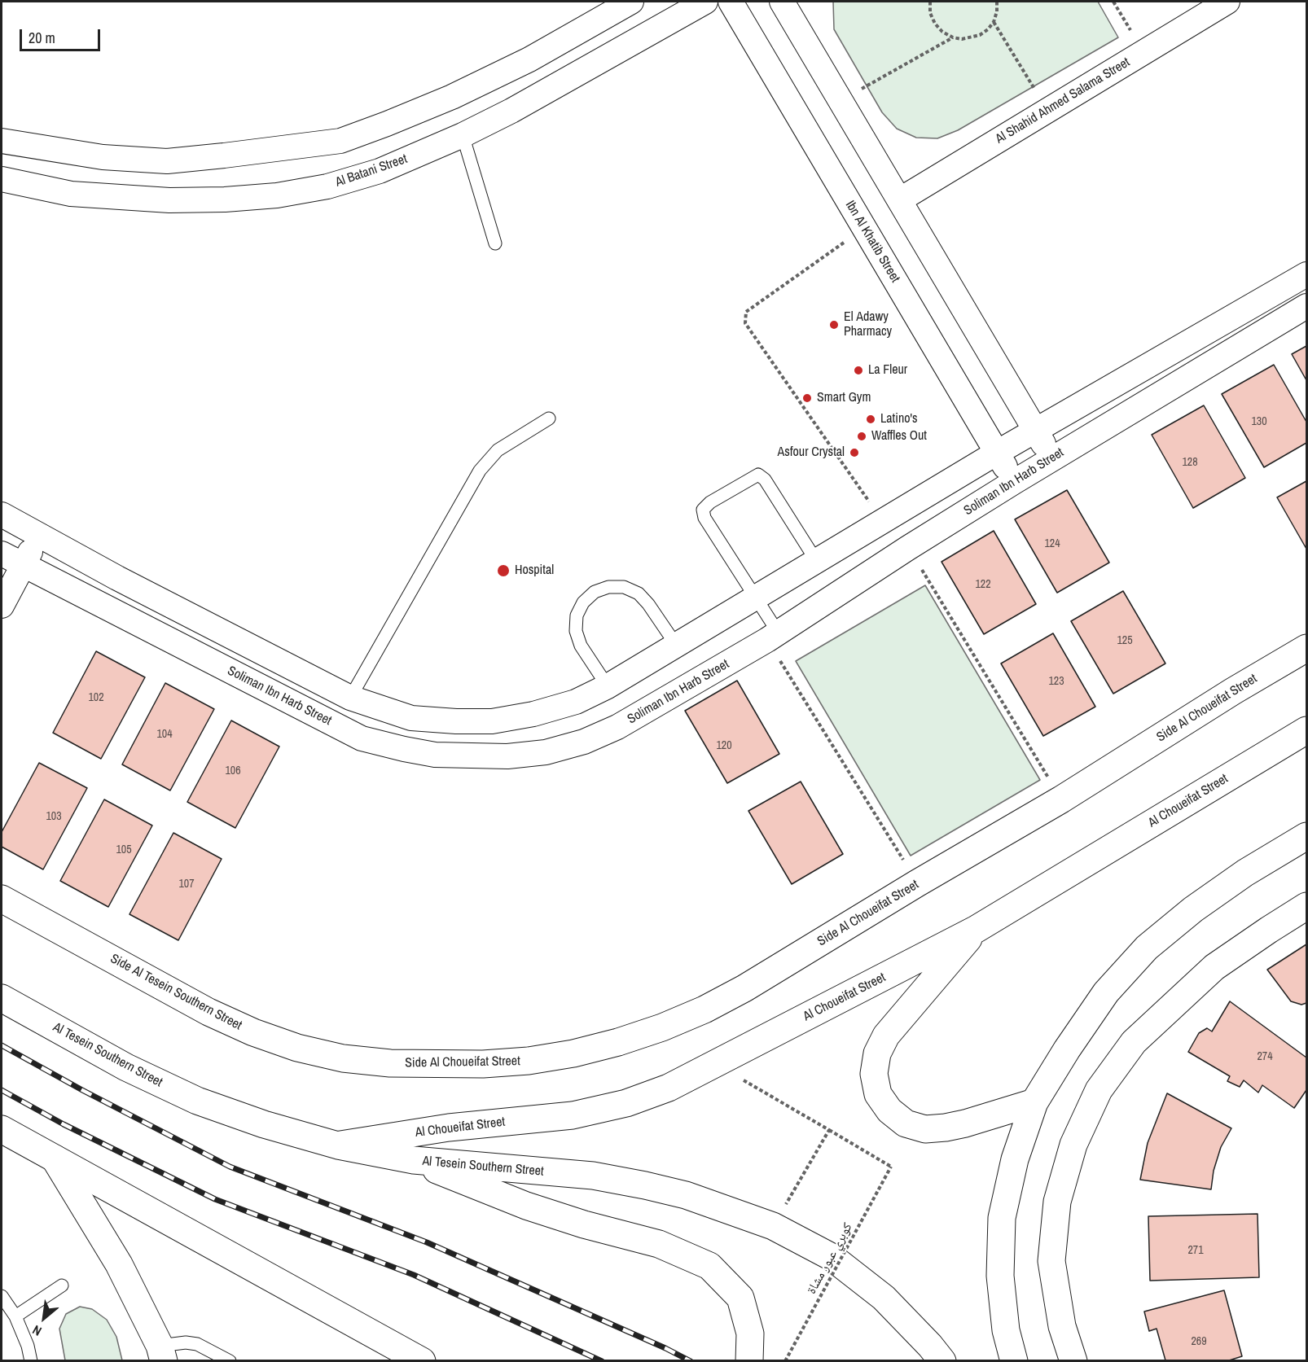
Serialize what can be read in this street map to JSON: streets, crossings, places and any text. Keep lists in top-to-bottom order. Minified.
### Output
{"streets":{"main road":["Side Al Choueifat Street","Al Choueifat Street","Side Al Tesein Southern Street","Al Tesein Southern Street"],"street":["Al Shahid Ahmed Salama Street","Al Batani Street","Ibn Al Khatib Street","Soliman Ibn Harb Street"],"path":["كوبري عبور مشاة"]},"crossings":[["Ibn Al Khatib Street","Soliman Ibn Harb Street"],["Side Al Choueifat Street","Side Al Tesein Southern Street"],["Al Choueifat Street","Al Tesein Southern Street"]],"places":["El Adawy Pharmacy","La Fleur","Smart Gym","Latino's","Waffles Out","Asfour Crystal","Hospital"],"house_numbers":["130","128","124","122","125","123","102","104","120","106","103","105","107","274","271","269"],"scale_bar":"20 m","north":"bottom left"}
